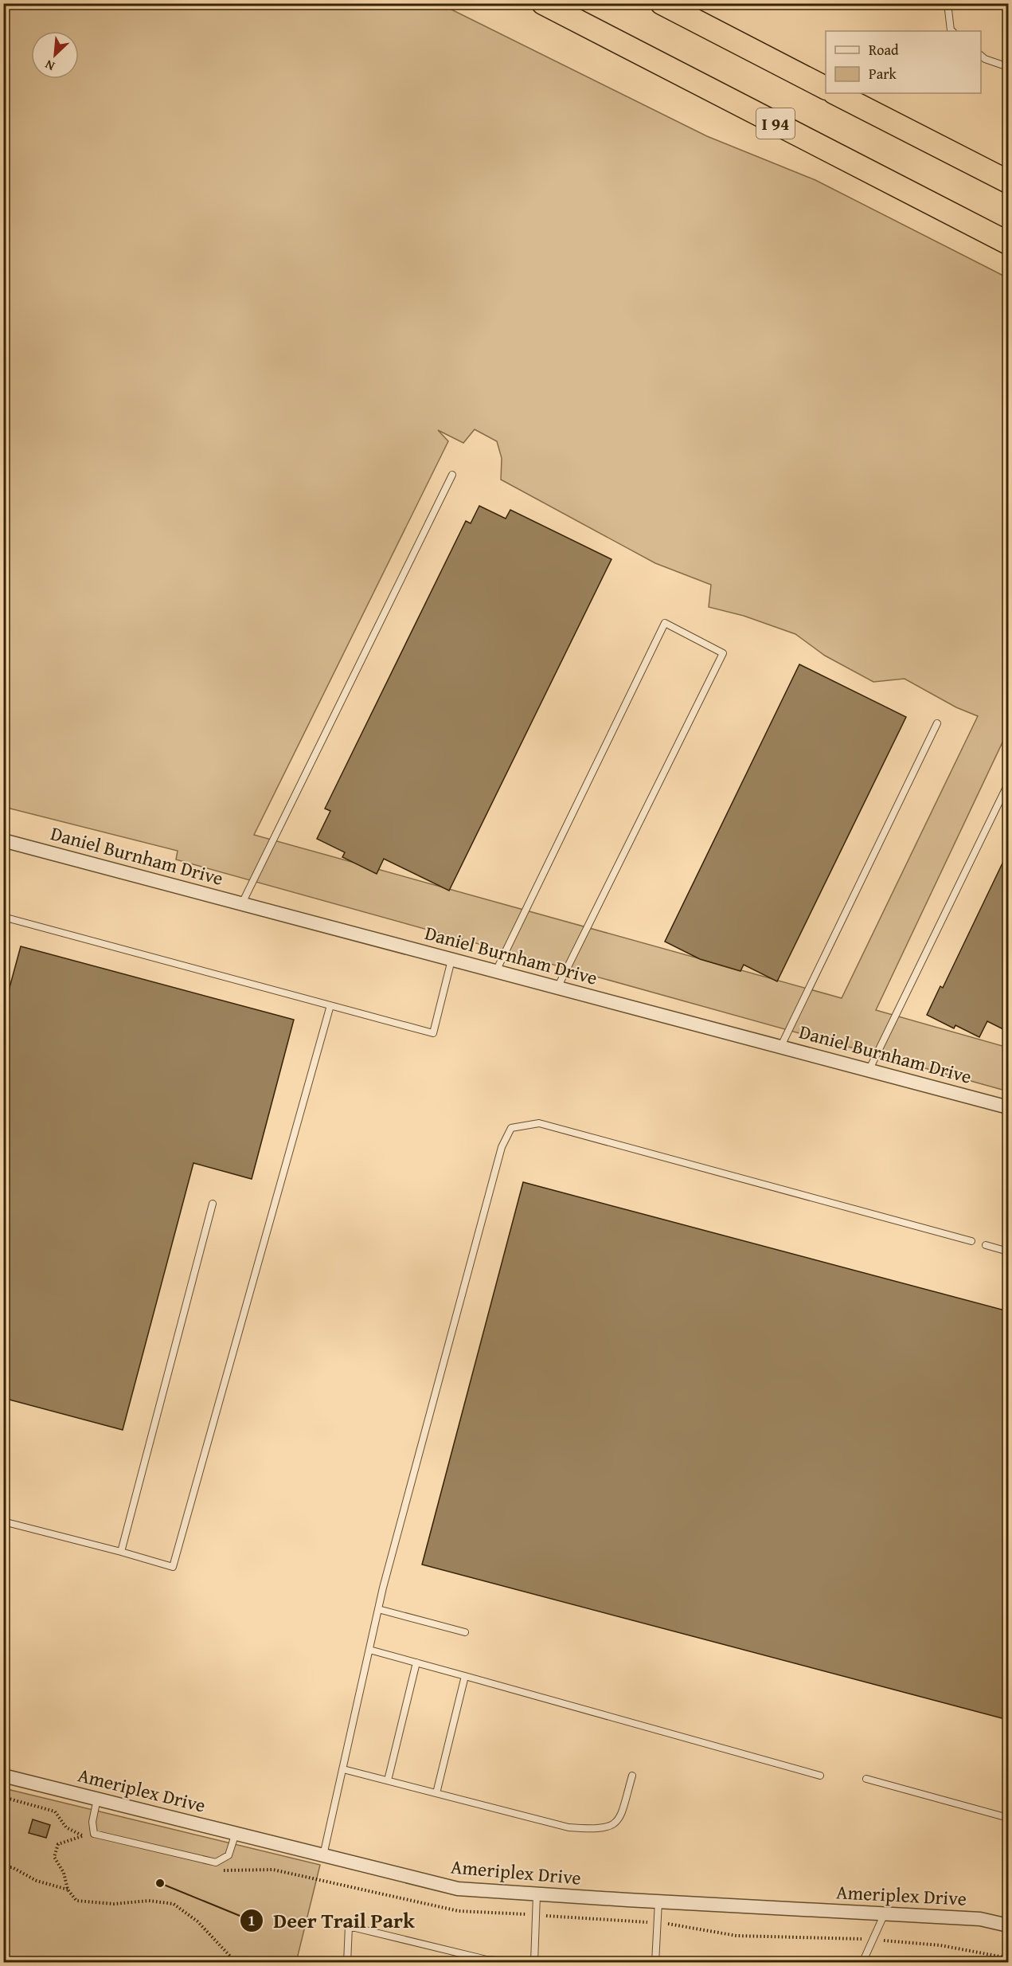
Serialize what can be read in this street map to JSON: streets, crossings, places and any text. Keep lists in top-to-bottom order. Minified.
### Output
{"streets":{"highway":["I 94"],"street":["Daniel Burnham Drive","Ameriplex Drive"]},"places":["Deer Trail Park"],"legend":["Road","Park"],"north":"bottom left"}
